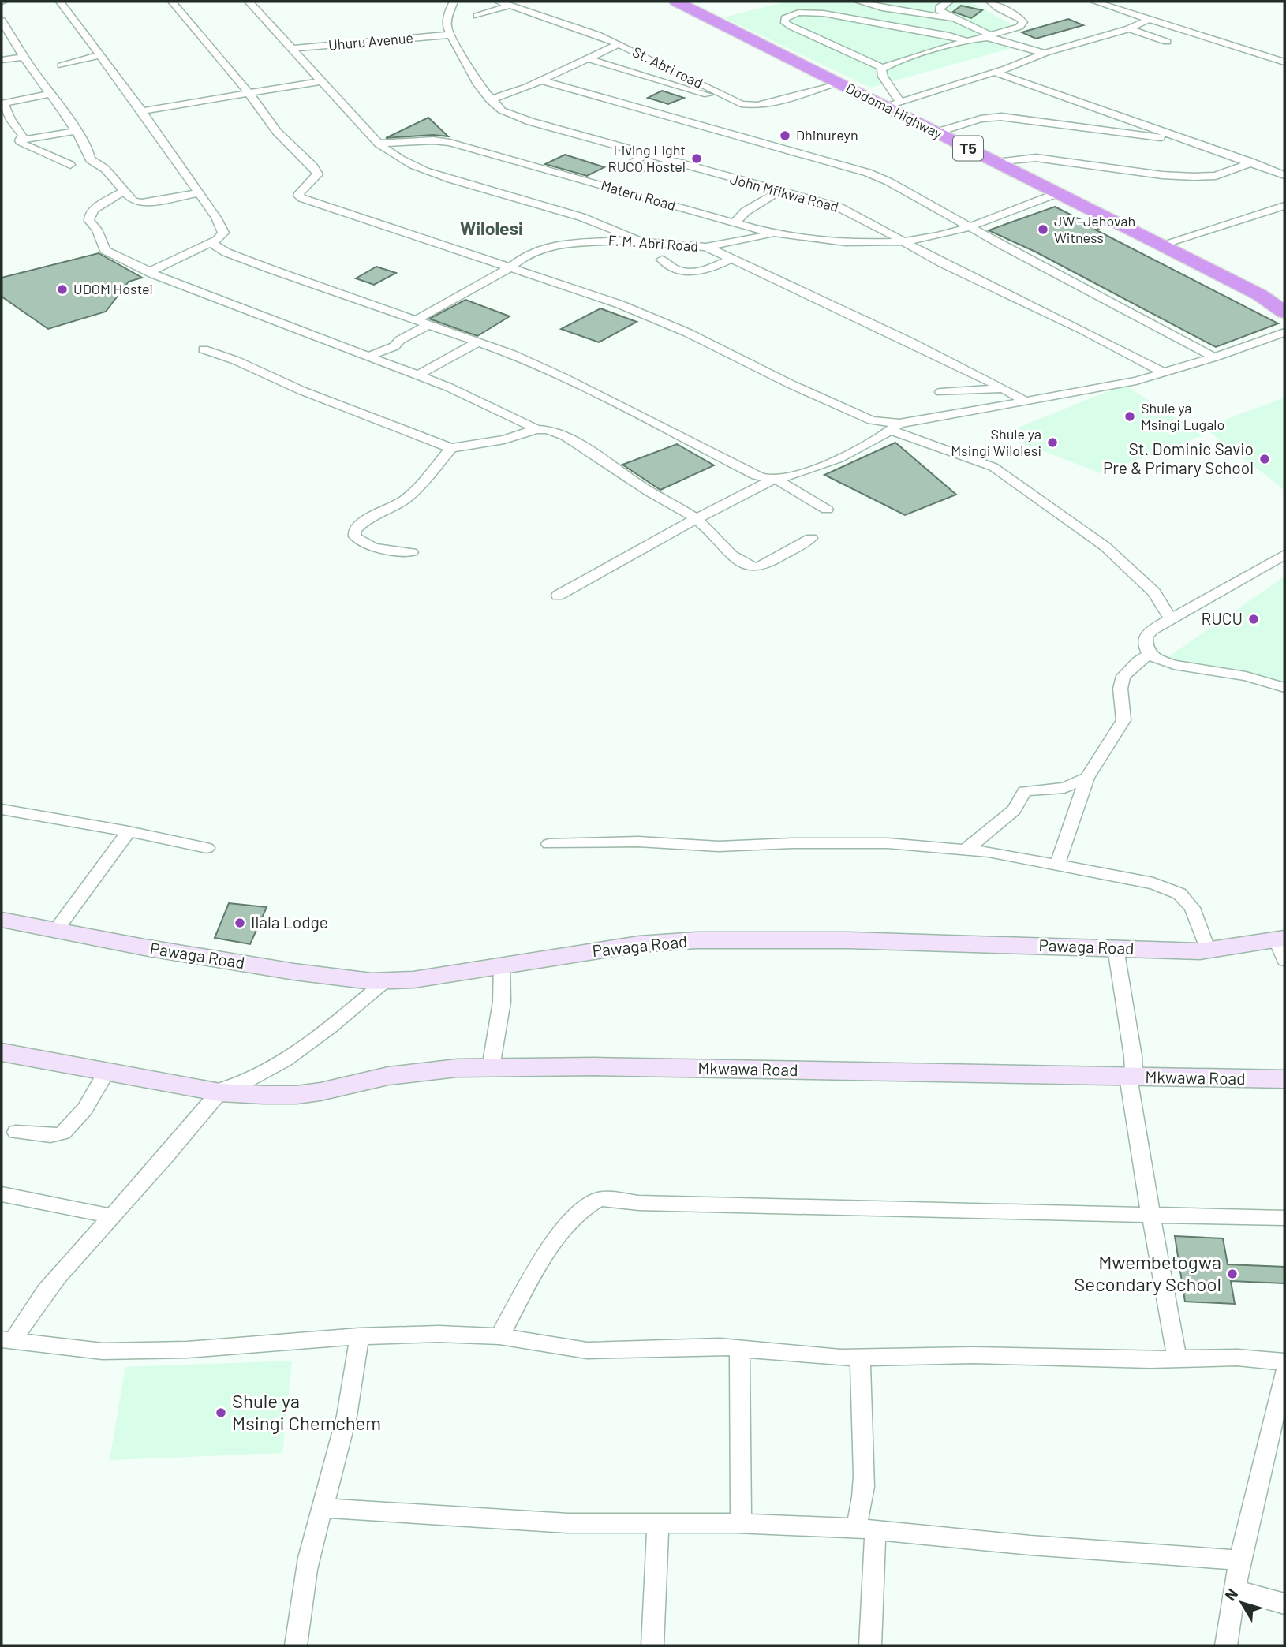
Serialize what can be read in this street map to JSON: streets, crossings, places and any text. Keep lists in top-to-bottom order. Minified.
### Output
{"streets":{"highway":["Dodoma Highway","T5"],"main road":["Pawaga Road","Mkwawa Road"],"street":["Uhuru Avenue","St. Abri road","John Mfikwa Road","Materu Road","F. M. Abri Road"]},"crossings":[["Uhuru Avenue","John Mfikwa Road"],["St. Abri road","Dodoma Highway"],["Dodoma Highway","T5"],["John Mfikwa Road","Materu Road"],["Materu Road","F. M. Abri Road"]],"districts":["Wilolesi"],"places":["Dhinureyn","Living Light RUCO Hostel","JW -Jehovah Witness","UDOM Hostel","Shule ya Msingi Lugalo","Shule ya Msingi Wilolesi","St. Dominic Savio Pre & Primary School","RUCU","Ilala Lodge","Mwembetogwa Secondary School","Shule ya Msingi Chemchem"],"north":"top left"}
